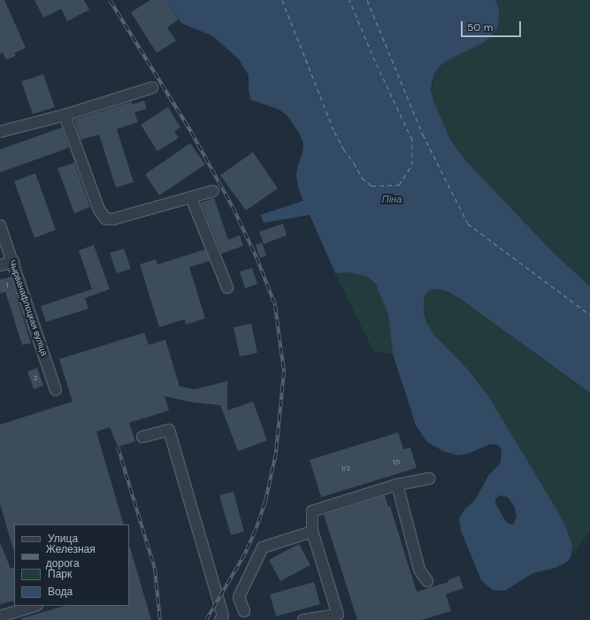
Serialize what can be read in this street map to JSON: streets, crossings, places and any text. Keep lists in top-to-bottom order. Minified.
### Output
{"streets":{"street":["Чырванафлоцкая вуліца"]},"water":["Піна"],"house_numbers":["1","2","1/1","1/2"],"legend":["Улица","Железная дорога","Парк","Вода"],"scale_bar":"50 m"}
